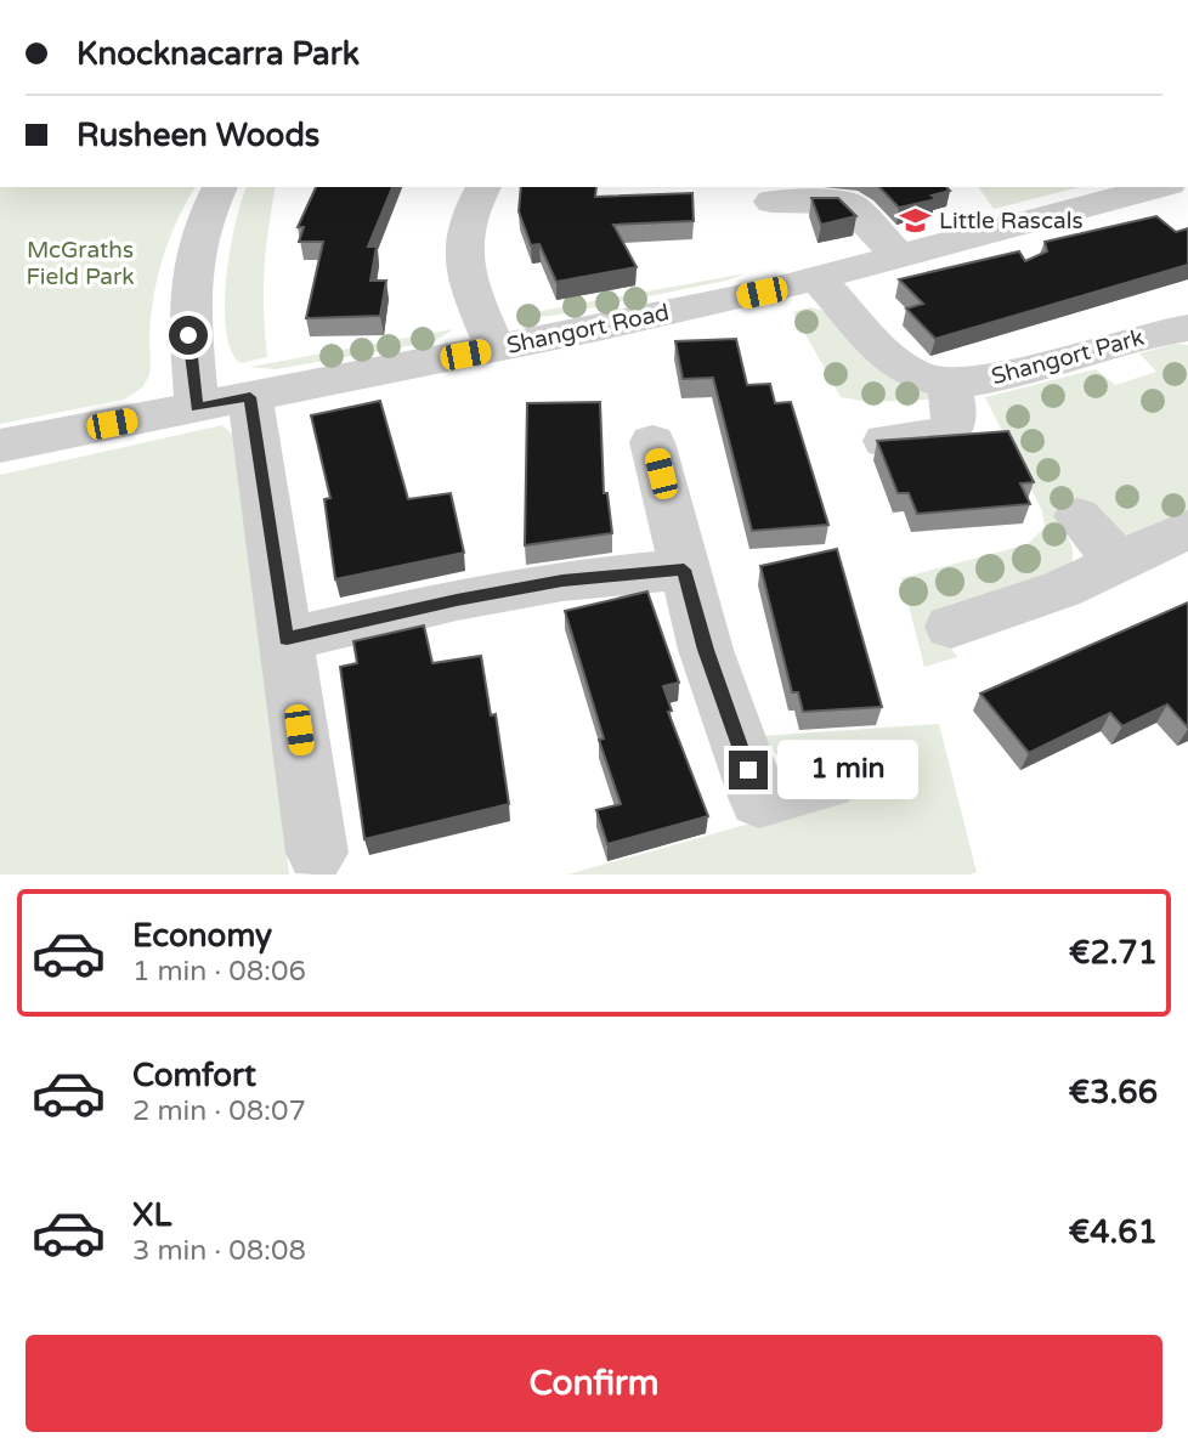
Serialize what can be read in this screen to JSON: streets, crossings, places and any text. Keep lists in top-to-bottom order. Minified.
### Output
{"streets":{"street":["Shangort Road","Shangort Park"]},"crossings":[["Shangort Road","Shangort Park"]],"parks":["McGraths Field Park"],"places":{"school or university":["Little Rascals"]},"page":{"banner":["Knocknacarra Park","Rusheen Woods"],"bubble":"1 min","list":[{"name":"Economy","note":"1 min · 08:06","value":"€2.71"},{"name":"Comfort","note":"2 min · 08:07","value":"€3.66"},{"name":"XL","note":"3 min · 08:08","value":"€4.61"}],"buttons":"Confirm"}}
